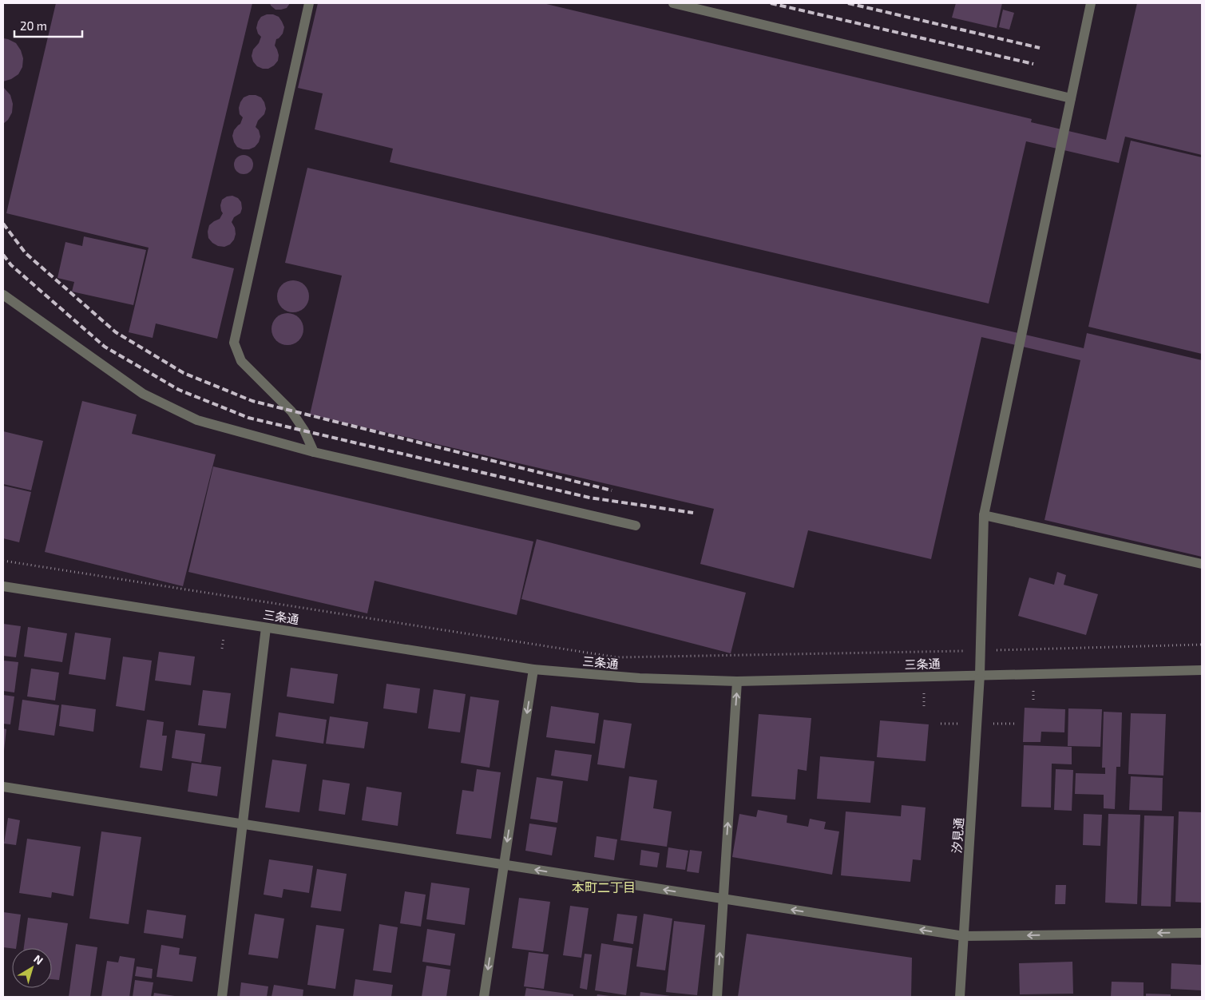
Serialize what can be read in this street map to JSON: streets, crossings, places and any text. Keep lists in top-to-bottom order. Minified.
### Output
{"streets":{"street":["三条通","汐見通"]},"crossings":[["三条通","汐見通"]],"districts":["本町二丁目"],"scale_bar":"20 m","north":"top right"}
